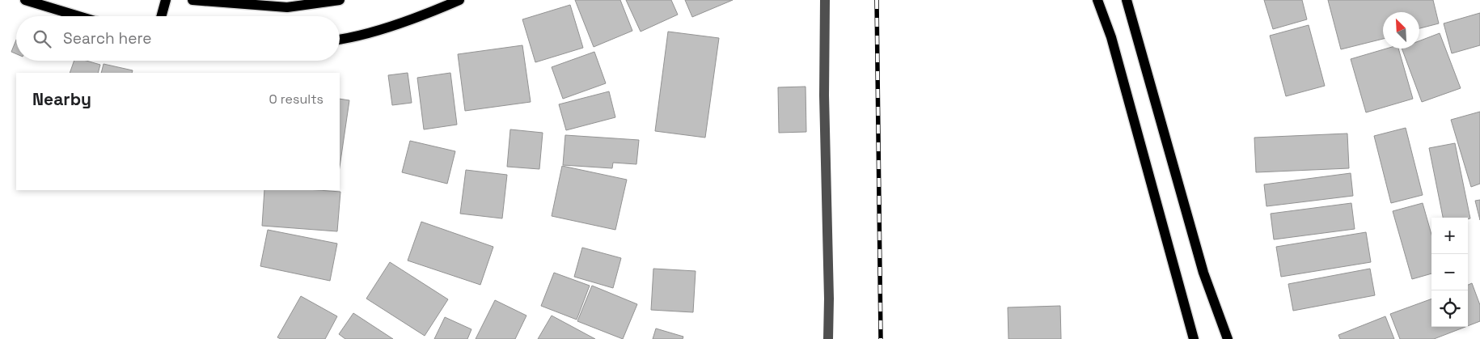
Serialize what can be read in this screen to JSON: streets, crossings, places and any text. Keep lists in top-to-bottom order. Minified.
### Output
{"north":"top left","page":{"search":"Search here","heading":["Nearby","0 results"],"map_buttons":["+","−"]}}
